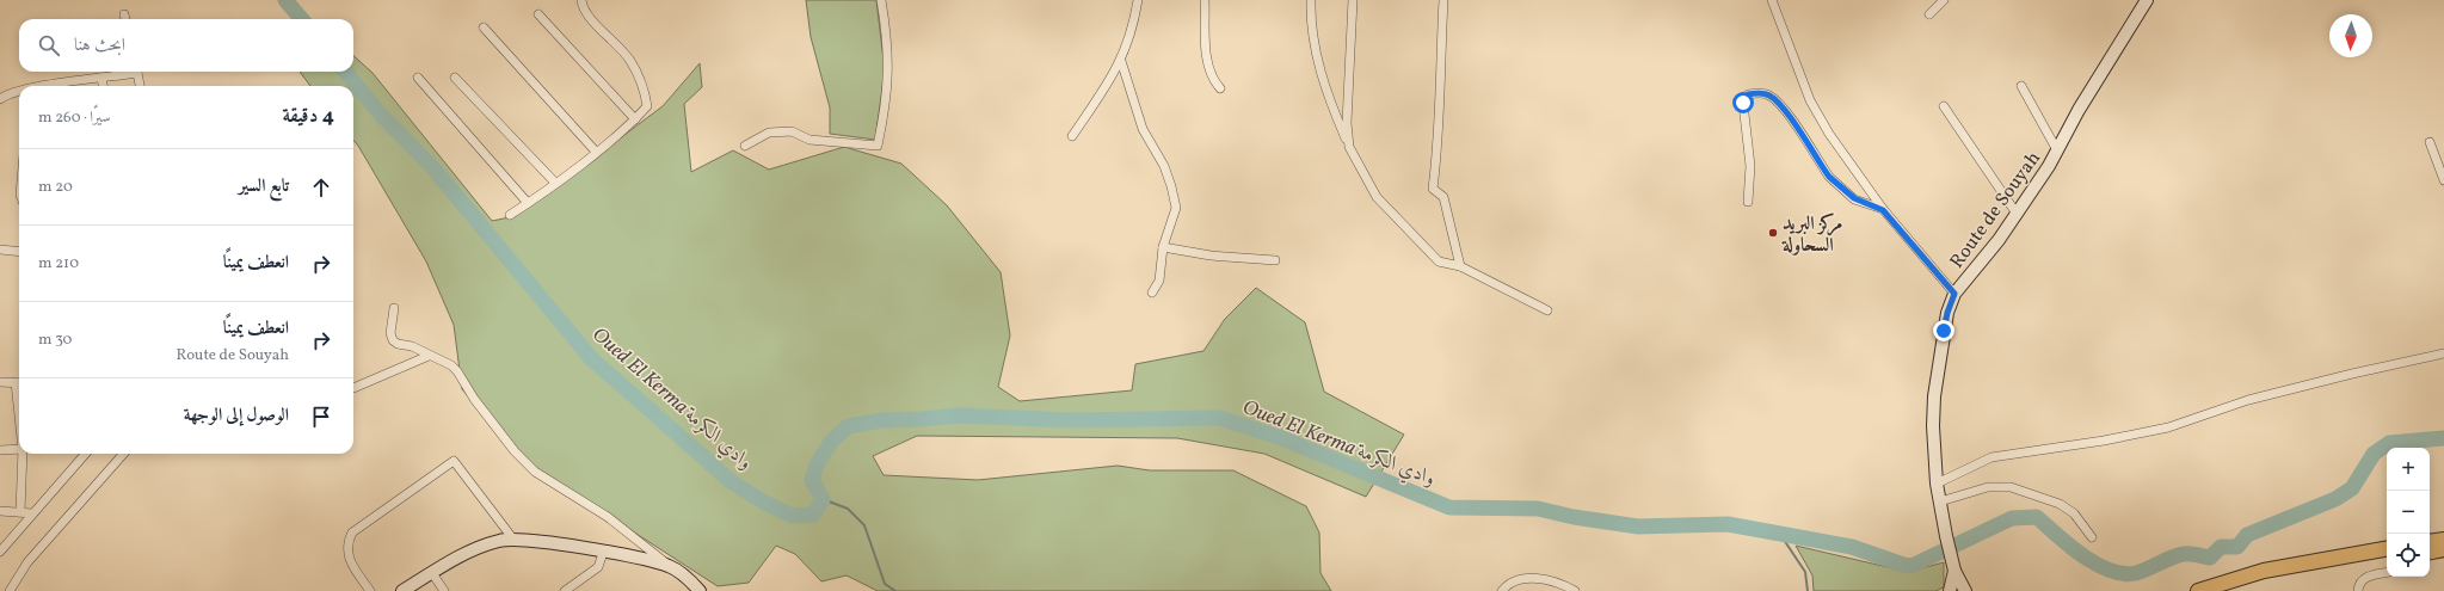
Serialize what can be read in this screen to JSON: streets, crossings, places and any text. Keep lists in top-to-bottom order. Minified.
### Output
{"streets":{"main road":["Route de Souyah"]},"water":["Oued El Kerma وادي الكرمة"],"places":["مركز البريد السحاولة"],"north":"bottom","page":{"search":"ابحث هنا","heading":["4 دقيقة","سيرًا · 260 m"],"list":[["تابع السير","20 m"],["انعطف يمينًا","210 m"],["انعطف يمينًا","Route de Souyah","30 m"],"الوصول إلى الوجهة"],"map_buttons":["+","−"]}}
